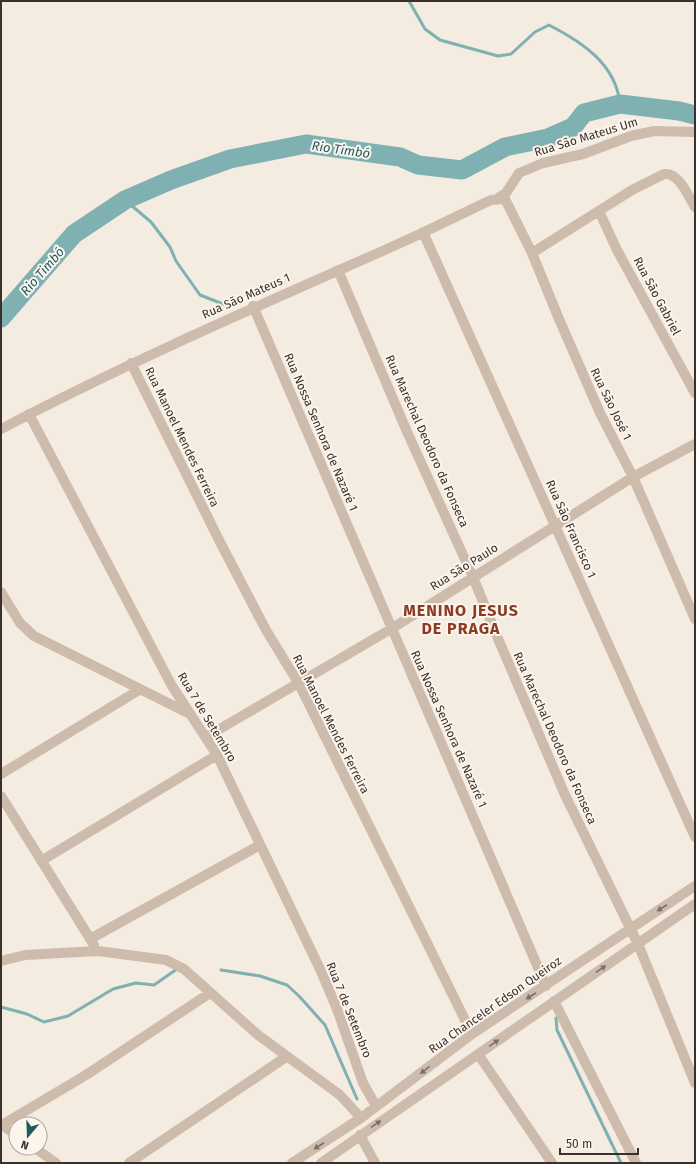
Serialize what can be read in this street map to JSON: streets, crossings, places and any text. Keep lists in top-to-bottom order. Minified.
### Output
{"streets":{"street":["Rua São Mateus Um","Rua São Mateus 1","Rua São Gabriel","Rua São José 1","Rua Nossa Senhora de Nazaré 1","Rua Manoel Mendes Ferreira","Rua Marechal Deodoro da Fonseca","Rua São Francisco 1","Rua São Paulo","Rua 7 de Setembro","Rua Chanceler Edson Queiroz"]},"crossings":[["Rua São Mateus Um","Rua São Mateus 1"],["Rua São Mateus Um","Rua São José 1"],["Rua São Mateus 1","Rua São José 1"],["Rua São Mateus 1","Rua Nossa Senhora de Nazaré 1"],["Rua São Mateus 1","Rua Manoel Mendes Ferreira"],["Rua São Mateus 1","Rua Marechal Deodoro da Fonseca"],["Rua São Mateus 1","Rua São Francisco 1"],["Rua São Mateus 1","Rua 7 de Setembro"],["Rua São José 1","Rua São Paulo"],["Rua Nossa Senhora de Nazaré 1","Rua São Paulo"],["Rua Nossa Senhora de Nazaré 1","Rua Chanceler Edson Queiroz"],["Rua Manoel Mendes Ferreira","Rua São Paulo"],["Rua Manoel Mendes Ferreira","Rua Chanceler Edson Queiroz"],["Rua Marechal Deodoro da Fonseca","Rua São Paulo"],["Rua Marechal Deodoro da Fonseca","Rua Chanceler Edson Queiroz"],["Rua São Francisco 1","Rua São Paulo"],["Rua São Paulo","Rua 7 de Setembro"],["Rua 7 de Setembro","Rua Chanceler Edson Queiroz"]],"districts":["MENINO JESUS DE PRAGA"],"water":["Rio Timbó"],"scale_bar":"50 m","north":"bottom"}
